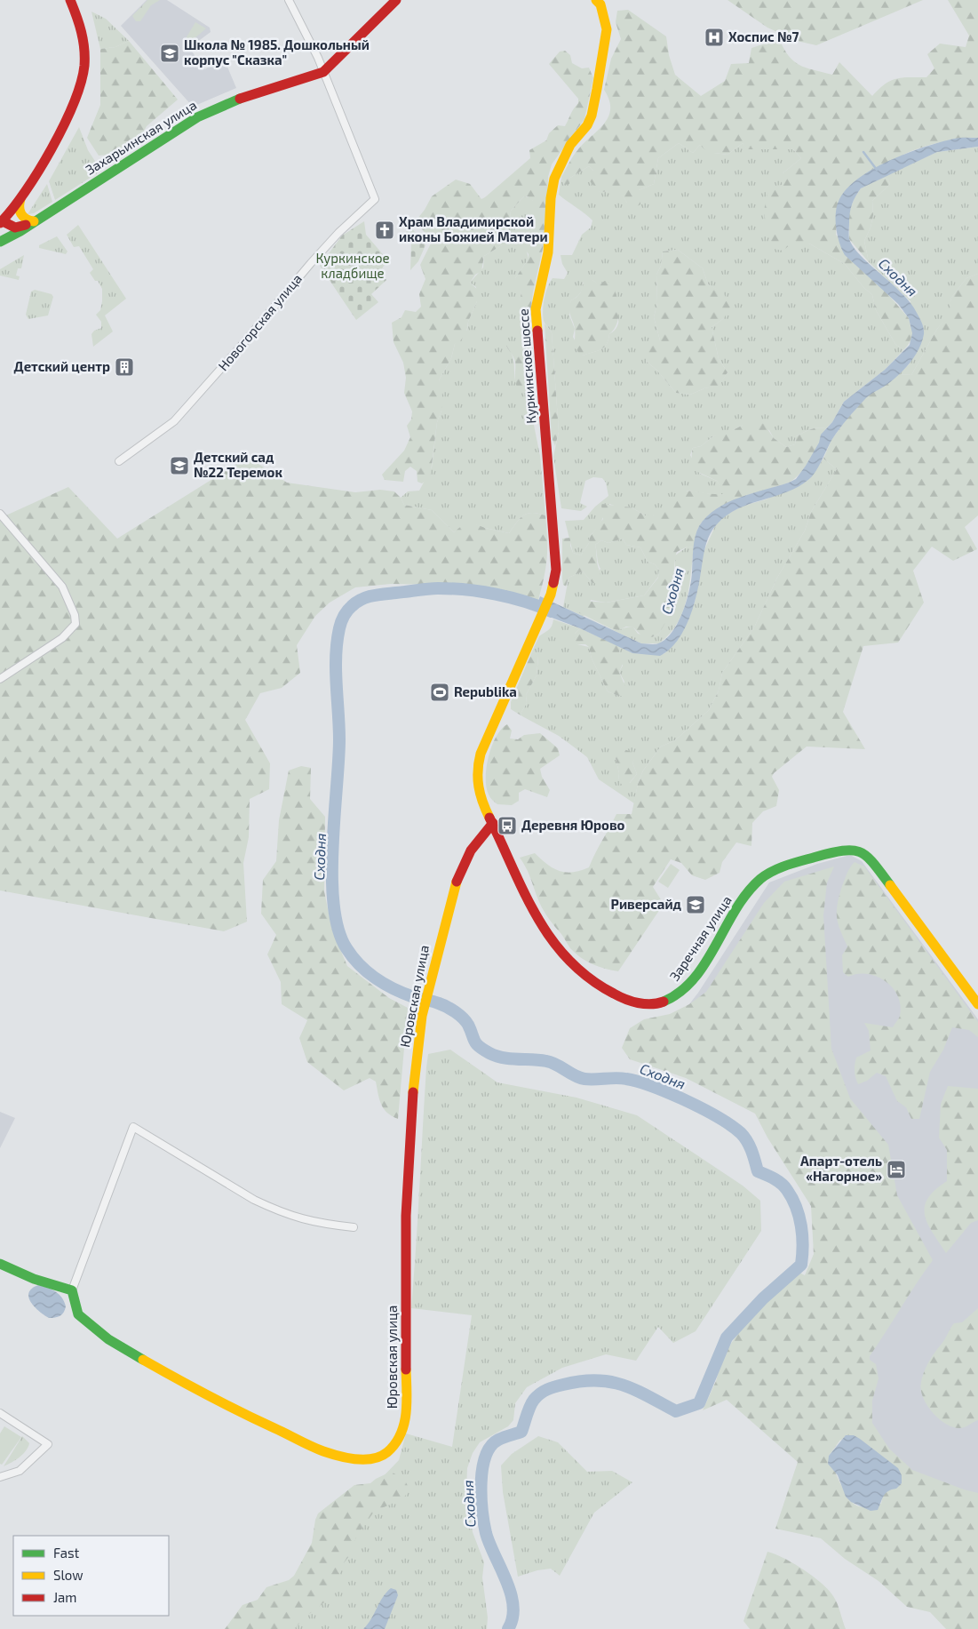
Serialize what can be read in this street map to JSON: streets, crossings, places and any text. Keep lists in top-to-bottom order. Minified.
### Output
{"streets":{"street":["Захарьинская улица","Новогорская улица","Куркинское шоссе","Заречная улица","Юровская улица"]},"crossings":[["Захарьинская улица","Новогорская улица"],["Куркинское шоссе","Заречная улица"],["Заречная улица","Юровская улица"]],"water":["Сходня"],"parks":["Куркинское кладбище"],"places":{"hospital":["Хоспис №7"],"school or university":["Школа № 1985. Дошкольный корпус \"Сказка\"","Детский сад №22 Теремок","Риверсайд"],"church":["Храм Владимирской иконы Божией Матери"],"building":["Детский центр"],"sports":["Republika"],"bus stop":["Деревня Юрово"],"hotel":["Апарт-отель «Нагорное»"]},"legend":["Fast","Slow","Jam"]}
